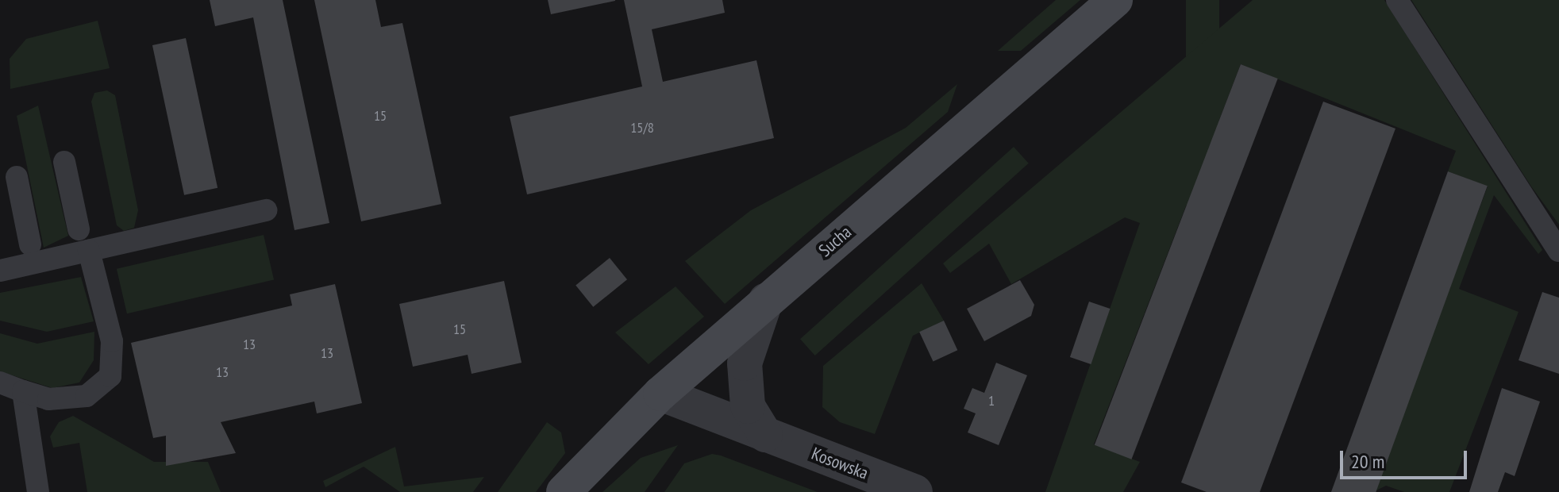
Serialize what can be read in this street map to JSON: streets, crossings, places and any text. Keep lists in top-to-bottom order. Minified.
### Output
{"streets":{"street":["Sucha","Kosowska"]},"crossings":[["Sucha","Kosowska"]],"house_numbers":["15","15/8","15","13","13","13","1"],"scale_bar":"20 m"}
